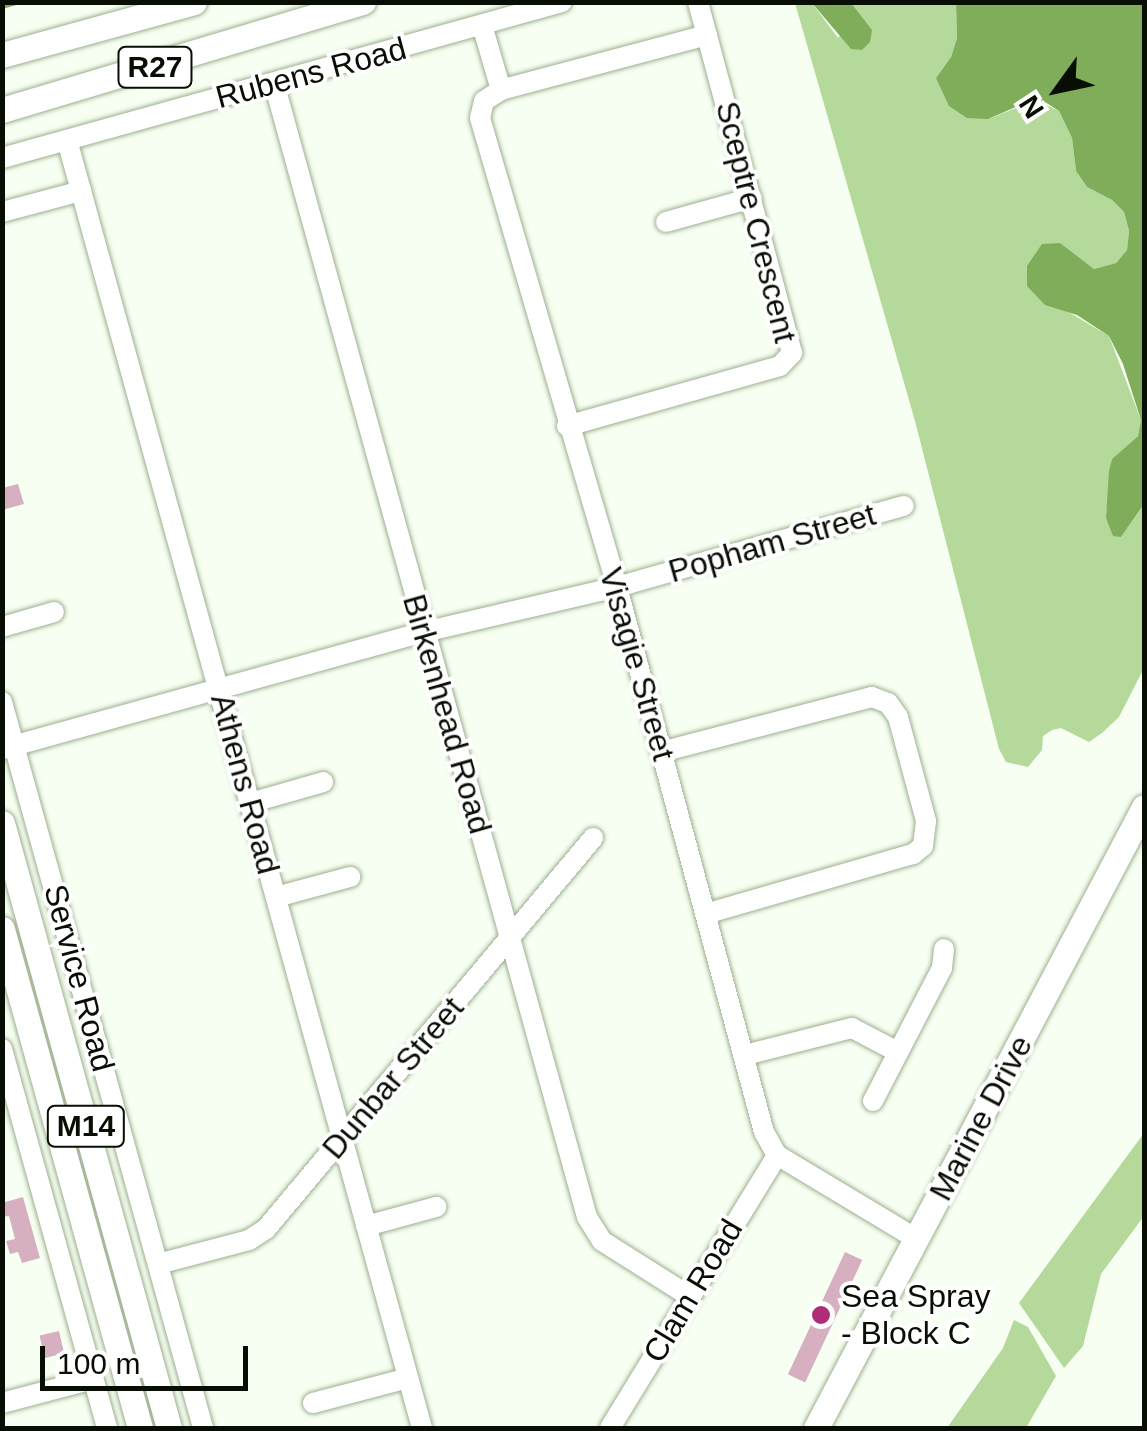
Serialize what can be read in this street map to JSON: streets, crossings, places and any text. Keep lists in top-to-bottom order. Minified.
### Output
{"streets":{"main road":["R27","Marine Drive","M14"],"street":["Rubens Road","Sceptre Crescent","Popham Street","Visagie Street","Birkenhead Road","Athens Road","Service Road","Dunbar Street","Clam Road"]},"crossings":[["Rubens Road","Birkenhead Road"],["Rubens Road","Athens Road"],["Sceptre Crescent","Visagie Street"],["Popham Street","Visagie Street"],["Popham Street","Birkenhead Road"],["Popham Street","Athens Road"],["Popham Street","Service Road"],["Visagie Street","Clam Road"],["Birkenhead Road","Dunbar Street"],["Birkenhead Road","Clam Road"],["Athens Road","Dunbar Street"],["Service Road","Dunbar Street"]],"places":["Sea Spray - Block C"],"scale_bar":"100 m","north":"bottom left"}
